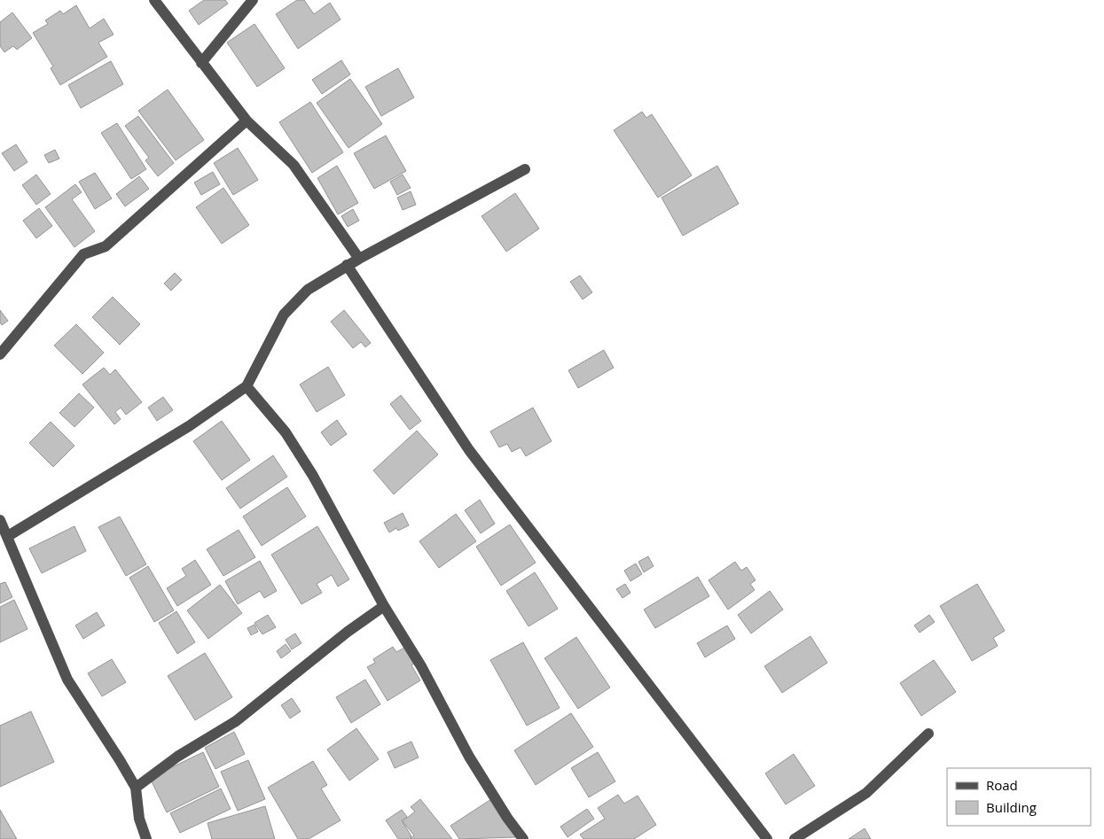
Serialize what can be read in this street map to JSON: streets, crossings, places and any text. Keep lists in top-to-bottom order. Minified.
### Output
{"legend":["Road","Building"]}
